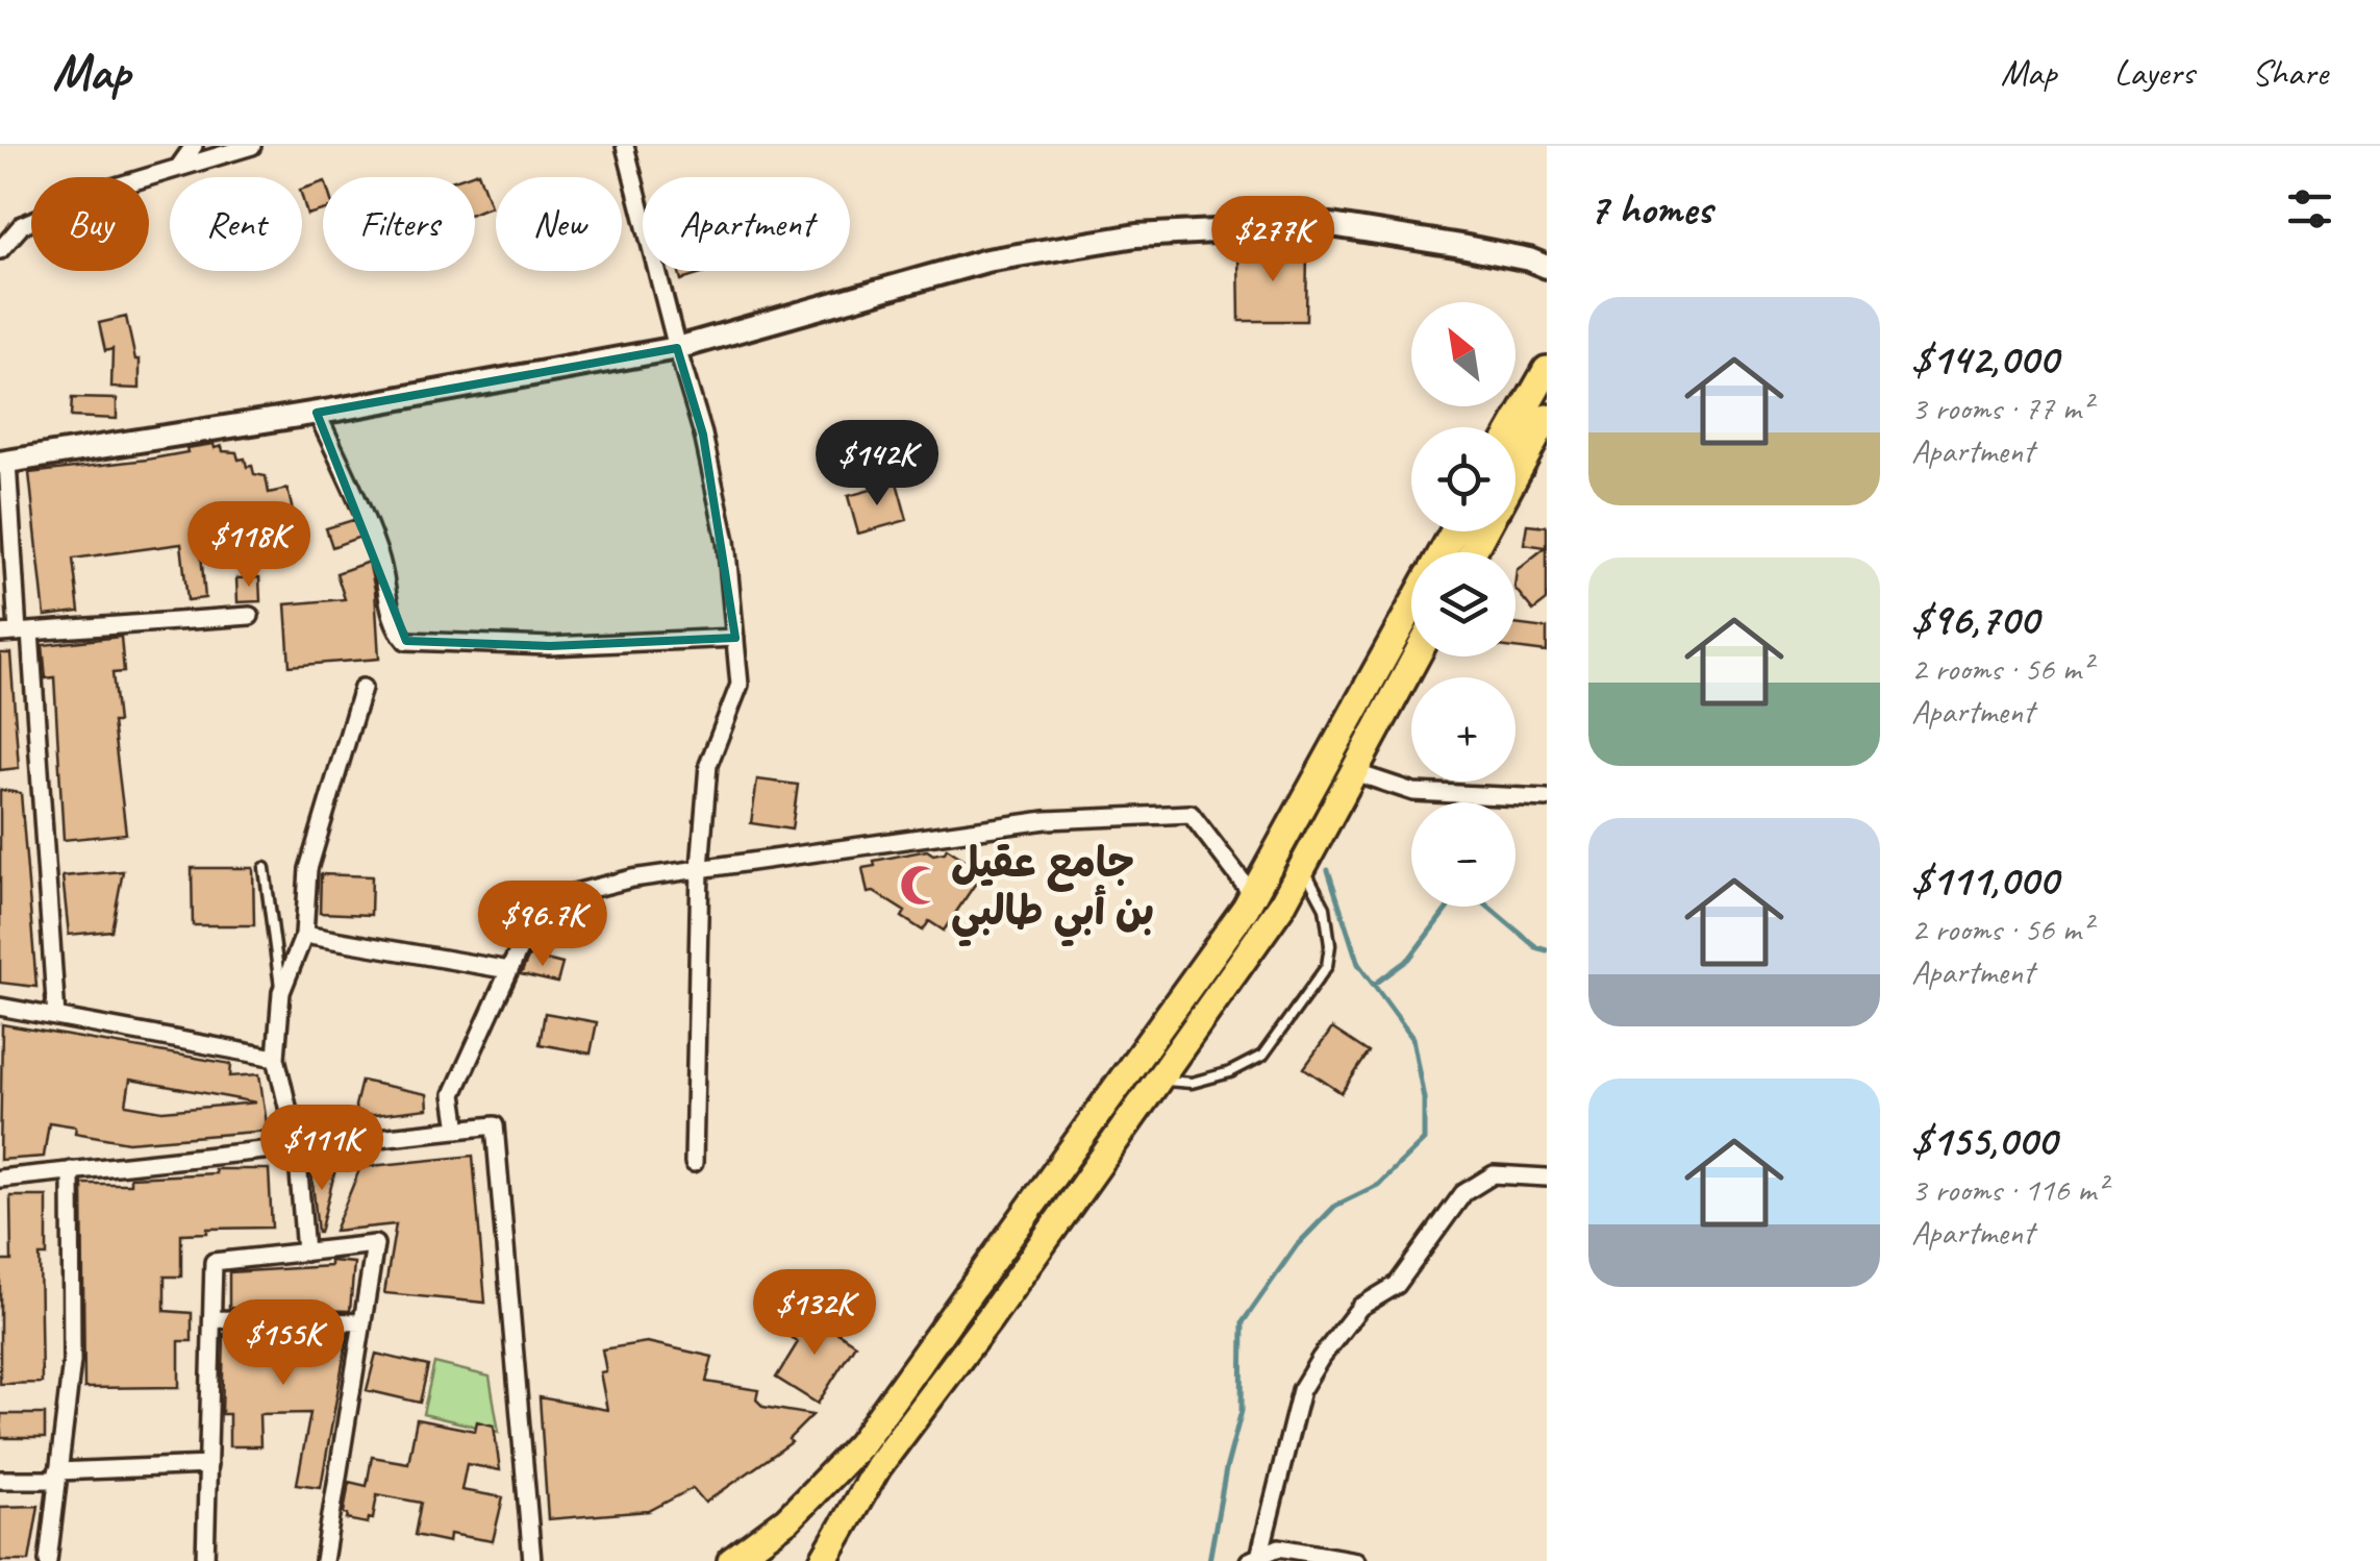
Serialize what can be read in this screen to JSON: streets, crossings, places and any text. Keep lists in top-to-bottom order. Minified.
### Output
{"places":{"mosque":["جامع عقيل بن أبي طالبي"]},"north":"top left","page":{"header":"Map","nav":["Map","Layers","Share"],"heading":"7 homes","chip":["Buy","Rent","Filters","New","Apartment"],"price":["$277K","$142K","$118K","$96.7K","$111K","$132K","$155K"],"list":[{"name":"$142,000","note":"3 rooms · 77 m² · Apartment"},{"name":"$96,700","note":"2 rooms · 56 m² · Apartment"},{"name":"$111,000","note":"2 rooms · 56 m² · Apartment"},{"name":"$155,000","note":"3 rooms · 116 m² · Apartment"}],"map_buttons":["+","−"]}}
